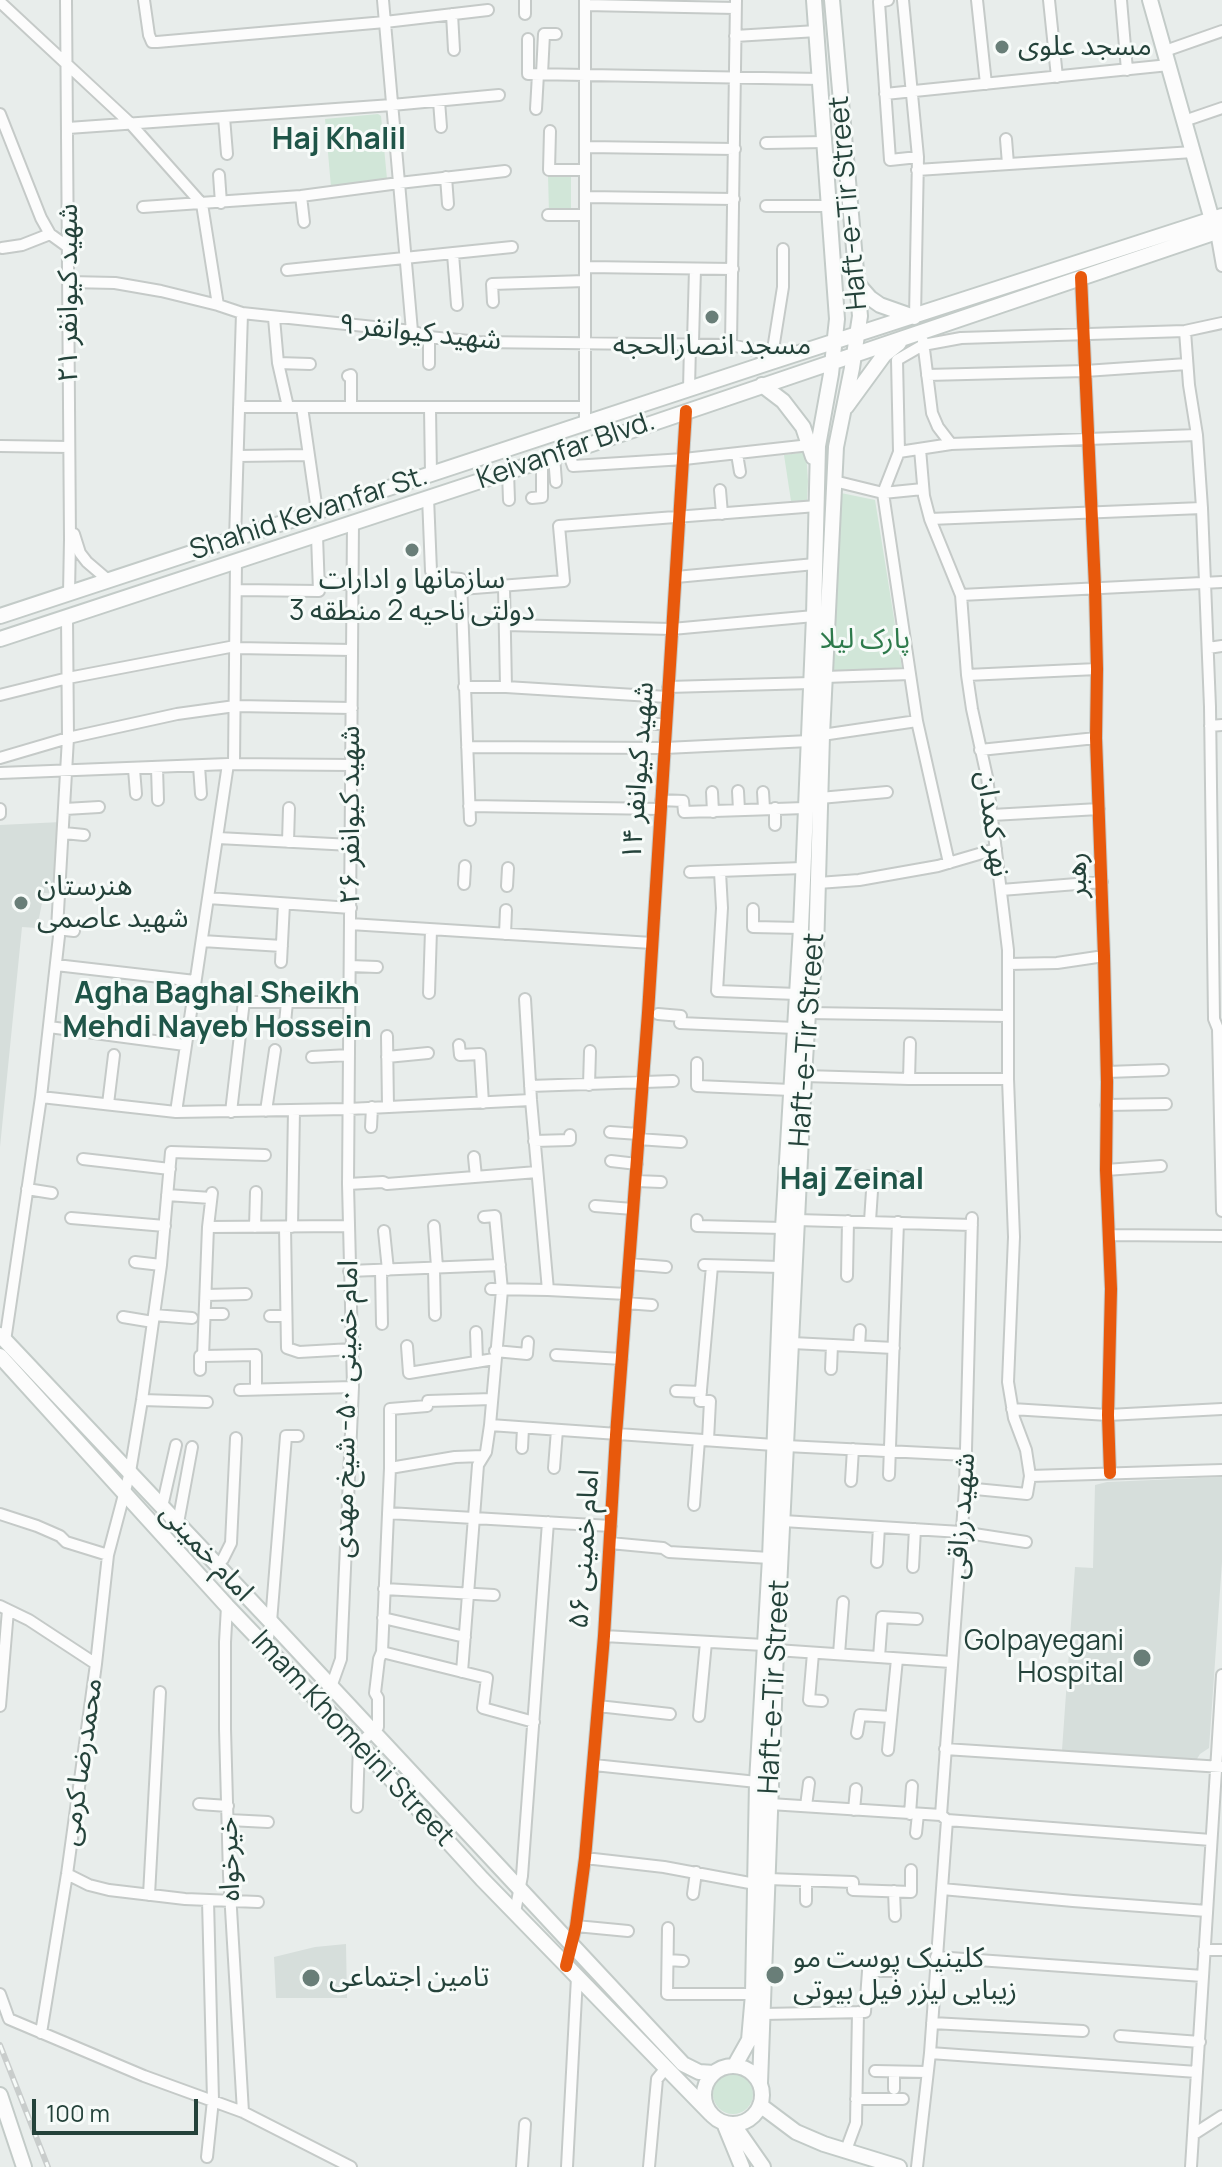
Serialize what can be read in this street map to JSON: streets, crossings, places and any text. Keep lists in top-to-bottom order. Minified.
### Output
{"streets":{"main road":["Haft-e-Tir Street","Keivanfar Blvd.","Shahid Kevanfar St.","امام خمینی","Imam Khomeini Street"],"street":["شهید کیوانفر ۲۱","شهید کیوانفر ۹","شهید کیوانفر ۱۴","شهید کیوانفر ۲۶","نهر کمدان","رهبر","امام خمینی ۵۰- شیخ مهدی","شهید رزاقی","امام خمینی ۵۶","محمدرضا کرمی","خیرخواه"]},"crossings":[["Haft-e-Tir Street","Keivanfar Blvd."],["Haft-e-Tir Street","Shahid Kevanfar St."],["Haft-e-Tir Street","امام خمینی"],["Haft-e-Tir Street","Imam Khomeini Street"],["شهید کیوانفر ۲۱","شهید کیوانفر ۹"],["شهید کیوانفر ۲۱","Shahid Kevanfar St."],["شهید کیوانفر ۹","Shahid Kevanfar St."],["Keivanfar Blvd.","Shahid Kevanfar St."],["Keivanfar Blvd.","شهید کیوانفر ۱۴"],["Keivanfar Blvd.","شهید کیوانفر ۲۶"],["Keivanfar Blvd.","رهبر"],["شهید کیوانفر ۱۴","امام خمینی ۵۶"],["شهید کیوانفر ۲۶","امام خمینی ۵۰- شیخ مهدی"],["امام خمینی ۵۰- شیخ مهدی","امام خمینی"],["امام خمینی ۵۰- شیخ مهدی","Imam Khomeini Street"],["امام خمینی ۵۶","امام خمینی"],["امام خمینی ۵۶","Imam Khomeini Street"],["امام خمینی","Imam Khomeini Street"],["امام خمینی","محمدرضا کرمی"],["Imam Khomeini Street","محمدرضا کرمی"],["Imam Khomeini Street","خیرخواه"]],"districts":["Haj Khalil","Agha Baghal Sheikh Mehdi Nayeb Hossein","Haj Zeinal"],"parks":["پارک لیلا"],"places":["مسجد علوی","مسجد انصارالحجه","سازمانها و ادارات دولتی ناحیه 2 منطقه 3","هنرستان شهید عاصمی","Golpayegani Hospital","کلینیک پوست مو زیبایی لیزر فیل بیوتی","تامین اجتماعی"],"scale_bar":"100 m"}
